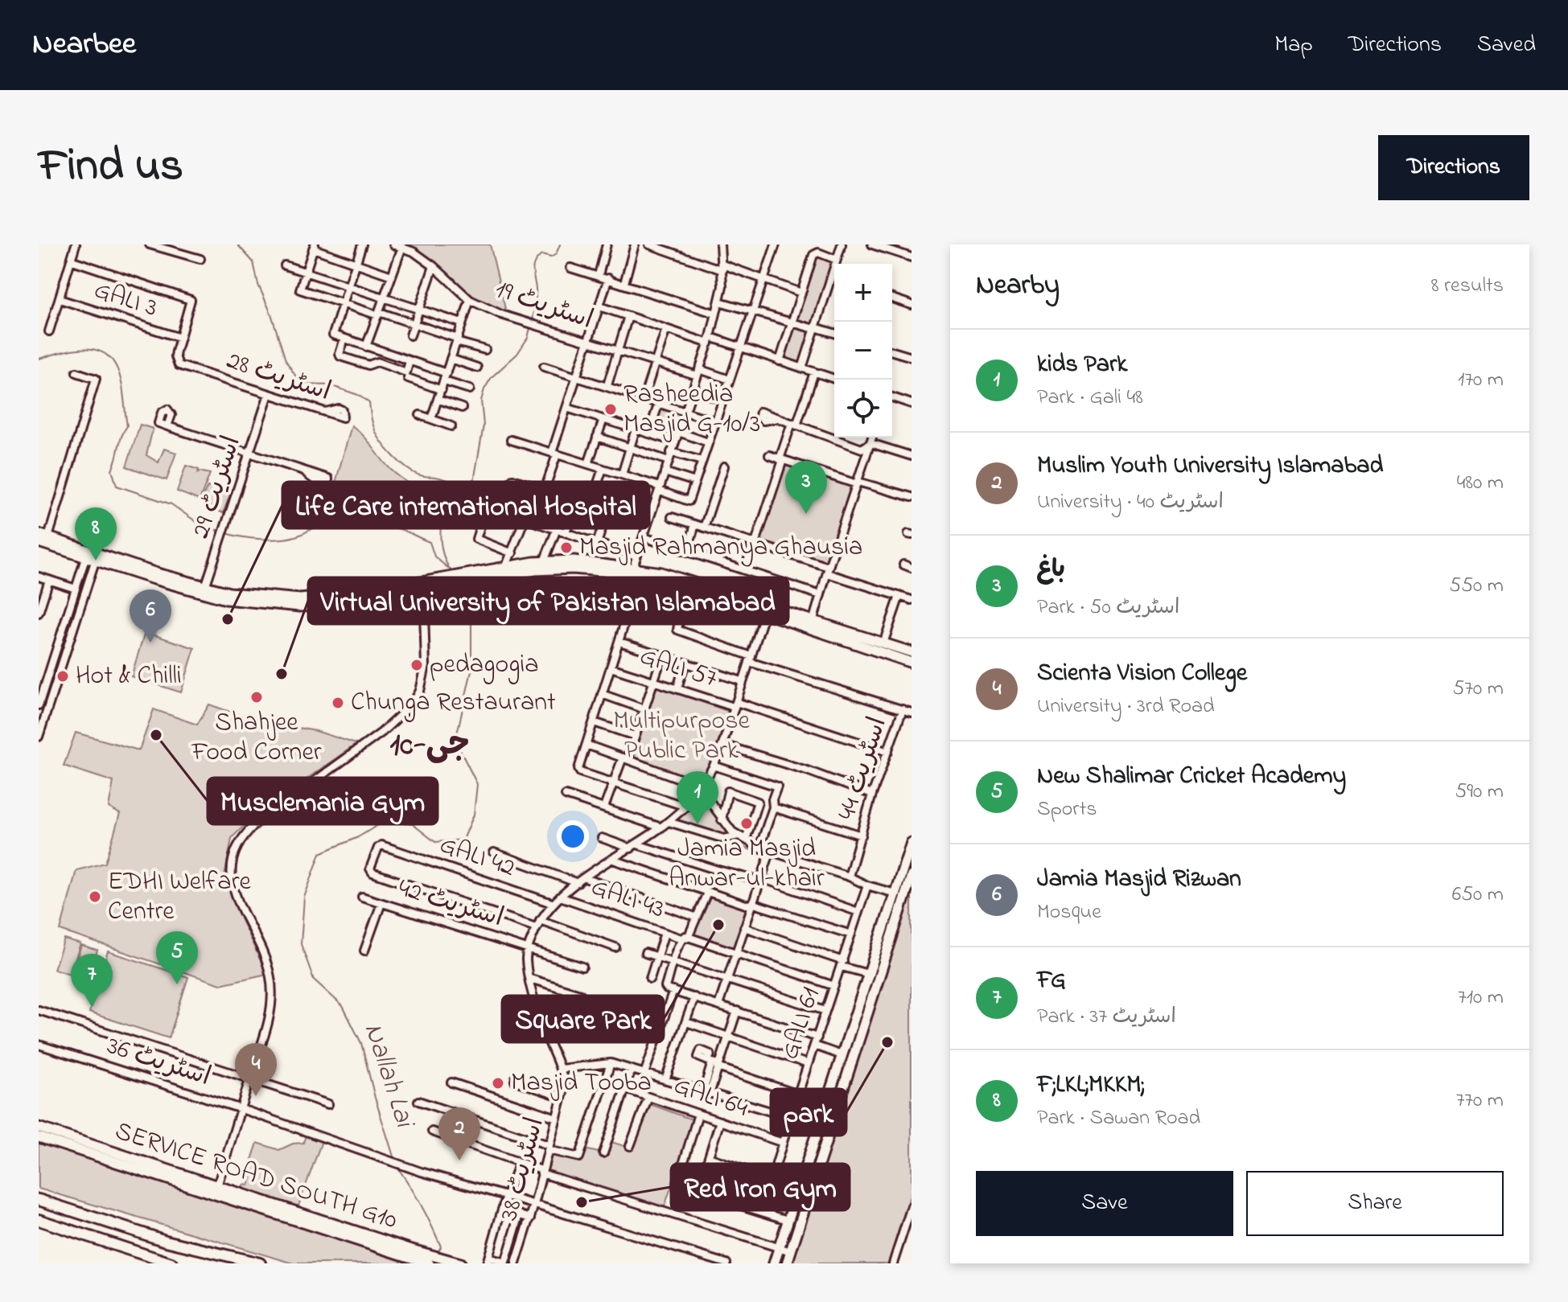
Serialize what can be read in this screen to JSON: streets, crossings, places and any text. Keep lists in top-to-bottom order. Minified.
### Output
{"streets":{"main road":["SERVICE ROAD SOUTH G10"],"street":["GALI 3","اسٹریٹ 19","اسٹریٹ 28","اسٹریٹ 29","GALI 57","اسٹریٹ 44","GALI 42","GALI 43","اسٹریٹ 42","GALI 61","اسٹریٹ 36","GALI 64","اسٹریٹ 38"]},"crossings":[["GALI 3","اسٹریٹ 28"],["اسٹریٹ 28","اسٹریٹ 29"],["GALI 57","اسٹریٹ 44"],["GALI 57","اسٹریٹ 38"],["GALI 42","اسٹریٹ 38"],["GALI 43","GALI 61"],["GALI 43","اسٹریٹ 38"],["اسٹریٹ 42","اسٹریٹ 38"],["GALI 61","GALI 64"],["اسٹریٹ 36","اسٹریٹ 38"]],"districts":["جی-10"],"water":["Nallah Lai"],"parks":["Multipurpose Public Park"],"places":["Rasheedia Masjid G-10/3","Masjid Rahmanya Ghausia","Life Care international Hospital","pedagogia","Virtual University of Pakistan Islamabad","Hot & Chilli","Shahjee Food Corner","Chunga Restaurant","Musclemania Gym","Jamia Masjid Anwar-ul-khair","EDHI Welfare Centre","Square Park","park","Masjid Tooba","Red Iron Gym"],"page":{"header":"Nearbee","nav":["Map","Directions","Saved"],"title":"Find us","buttons":["Directions",["Save","Share"]],"heading":["Nearby","8 results"],"map_buttons":["+","−"],"list":[{"mark":"1","name":"kids Park","note":"Park · Gali 48","value":"170 m"},{"mark":"2","name":"Muslim Youth University Islamabad","note":"University · اسٹریٹ 40","value":"480 m"},{"mark":"3","name":"باغ","note":"Park · اسٹریٹ 50","value":"550 m"},{"mark":"4","name":"Scienta Vision College","note":"University · 3rd Road","value":"570 m"},{"mark":"5","name":"New Shalimar Cricket Academy","note":"Sports","value":"590 m"},{"mark":"6","name":"Jamia Masjid Rizwan","note":"Mosque","value":"650 m"},{"mark":"7","name":"FG","note":"Park · اسٹریٹ 37","value":"710 m"},{"mark":"8","name":"F;LKL;MKKM;","note":"Park · Sawan Road","value":"770 m"}],"pins":["3","8","6","1","5","7","4","2"]}}
